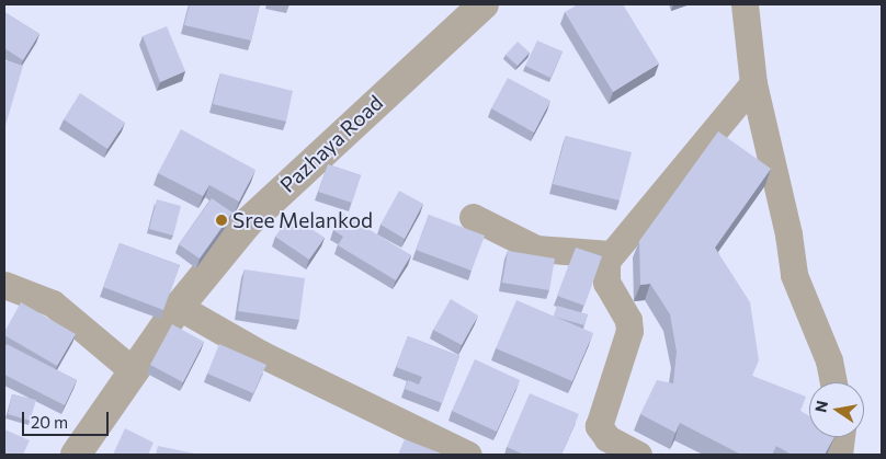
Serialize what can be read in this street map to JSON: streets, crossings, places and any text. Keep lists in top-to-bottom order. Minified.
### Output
{"streets":{"street":["Pazhaya Road"]},"places":["Sree Melankod"],"scale_bar":"20 m","north":"left"}
